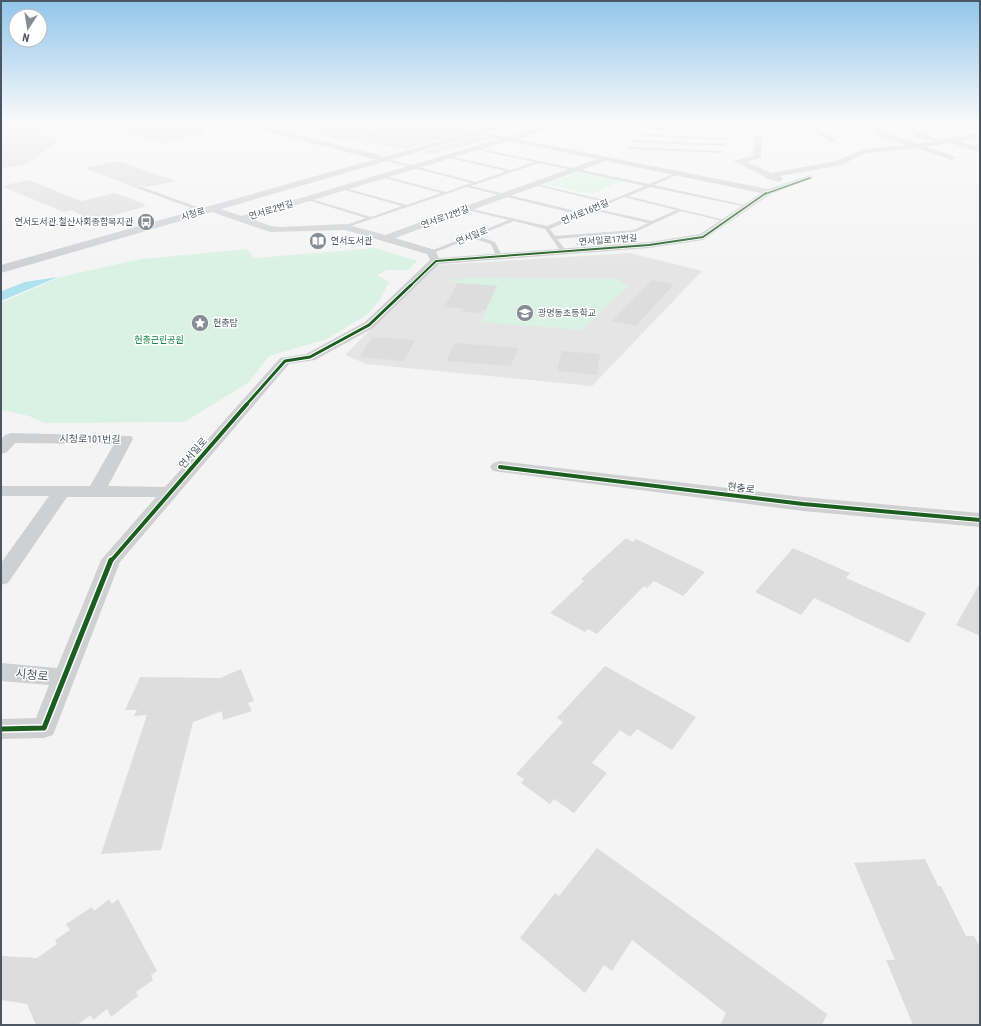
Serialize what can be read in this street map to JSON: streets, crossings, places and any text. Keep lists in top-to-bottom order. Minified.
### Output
{"streets":{"main road":["시청로"],"street":["연서로2번길","연서로12번길","연서일로","연서일로17번길","시청로101번길","현충로"],"lane":["연서로16번길"]},"crossings":[["연서로16번길","연서일로17번길"],["시청로","연서일로"],["연서일로","연서일로17번길"]],"parks":["현충근린공원"],"places":{"bus stop":["연서도서관.철산사회종합복지관"],"library":["연서도서관"],"school or university":["광명동초등학교"],"place":["현충탑"]},"north":"bottom"}
